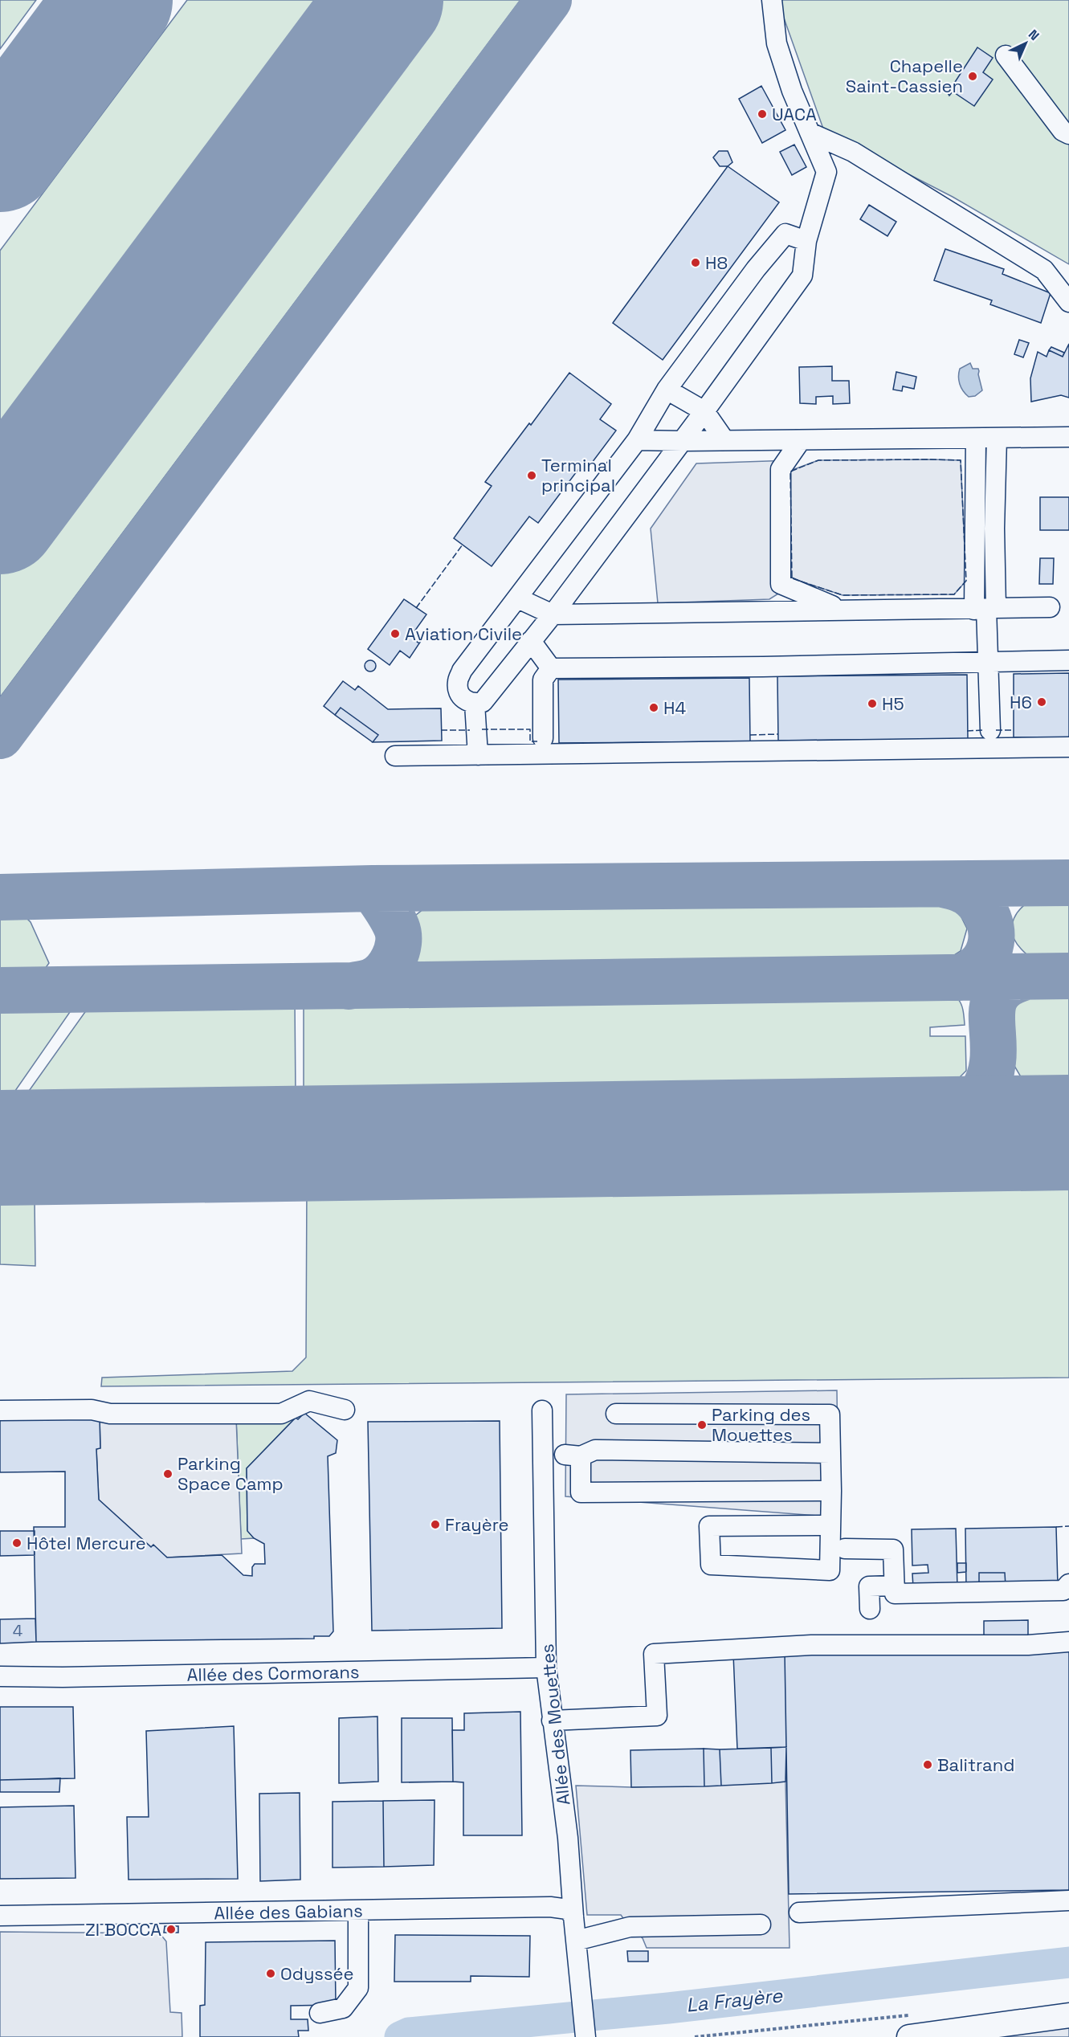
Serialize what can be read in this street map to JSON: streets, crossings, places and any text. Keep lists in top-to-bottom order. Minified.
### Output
{"streets":{"street":["Allée des Cormorans","Allée des Mouettes","Allée des Gabians"]},"crossings":[["Allée des Cormorans","Allée des Mouettes"],["Allée des Mouettes","Allée des Gabians"]],"water":["La Frayère"],"places":["Chapelle Saint-Cassien","UACA","H8","Terminal principal","Aviation Civile","H6","H5","H4","Parking des Mouettes","Parking Space Camp","Frayère","Hôtel Mercure","Balitrand","ZI BOCCA","Odyssée"],"house_numbers":["4"],"north":"top right"}
